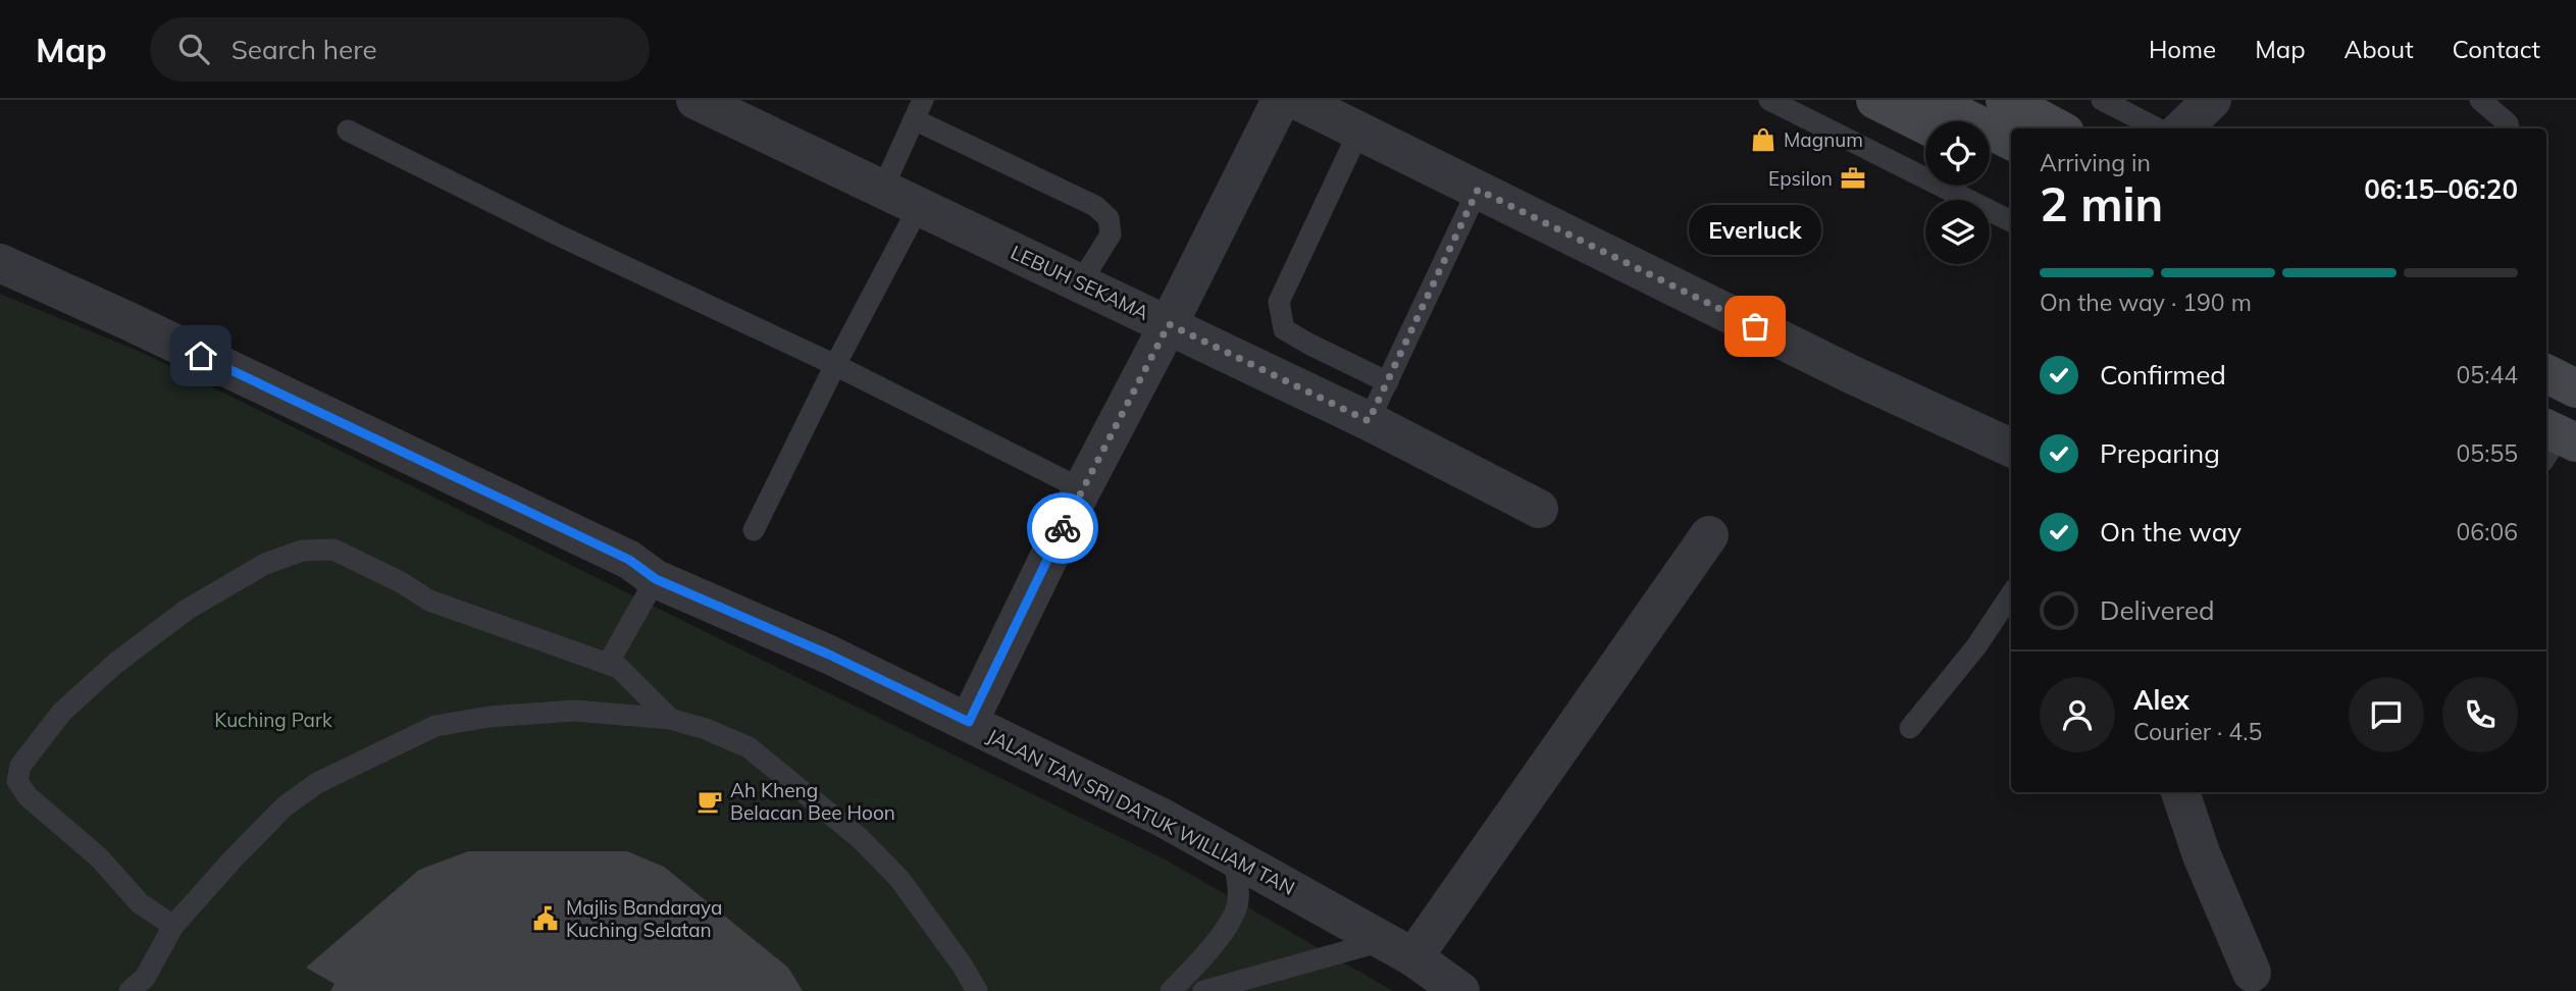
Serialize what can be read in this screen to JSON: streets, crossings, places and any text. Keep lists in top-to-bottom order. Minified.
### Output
{"streets":{"street":["LEBUH SEKAMA","JALAN TAN SRI DATUK WILLIAM TAN"]},"parks":["Kuching Park"],"places":{"shop":["Magnum"],"office":["Epsilon"],"other":["Everluck"],"cafe":["Ah Kheng Belacan Bee Hoon"],"public building":["Majlis Bandaraya Kuching Selatan"]},"page":{"header":"Map","search":"Search here","nav":["Home","Map","About","Contact"],"heading":["2 min","Arriving in","06:15–06:20"],"panel":["Alex","Courier · 4.5"],"bubble":"Everluck","bar":"On the way · 190 m","list":[["Confirmed","05:44"],["Preparing","05:55"],["On the way","06:06"],"Delivered"]}}
